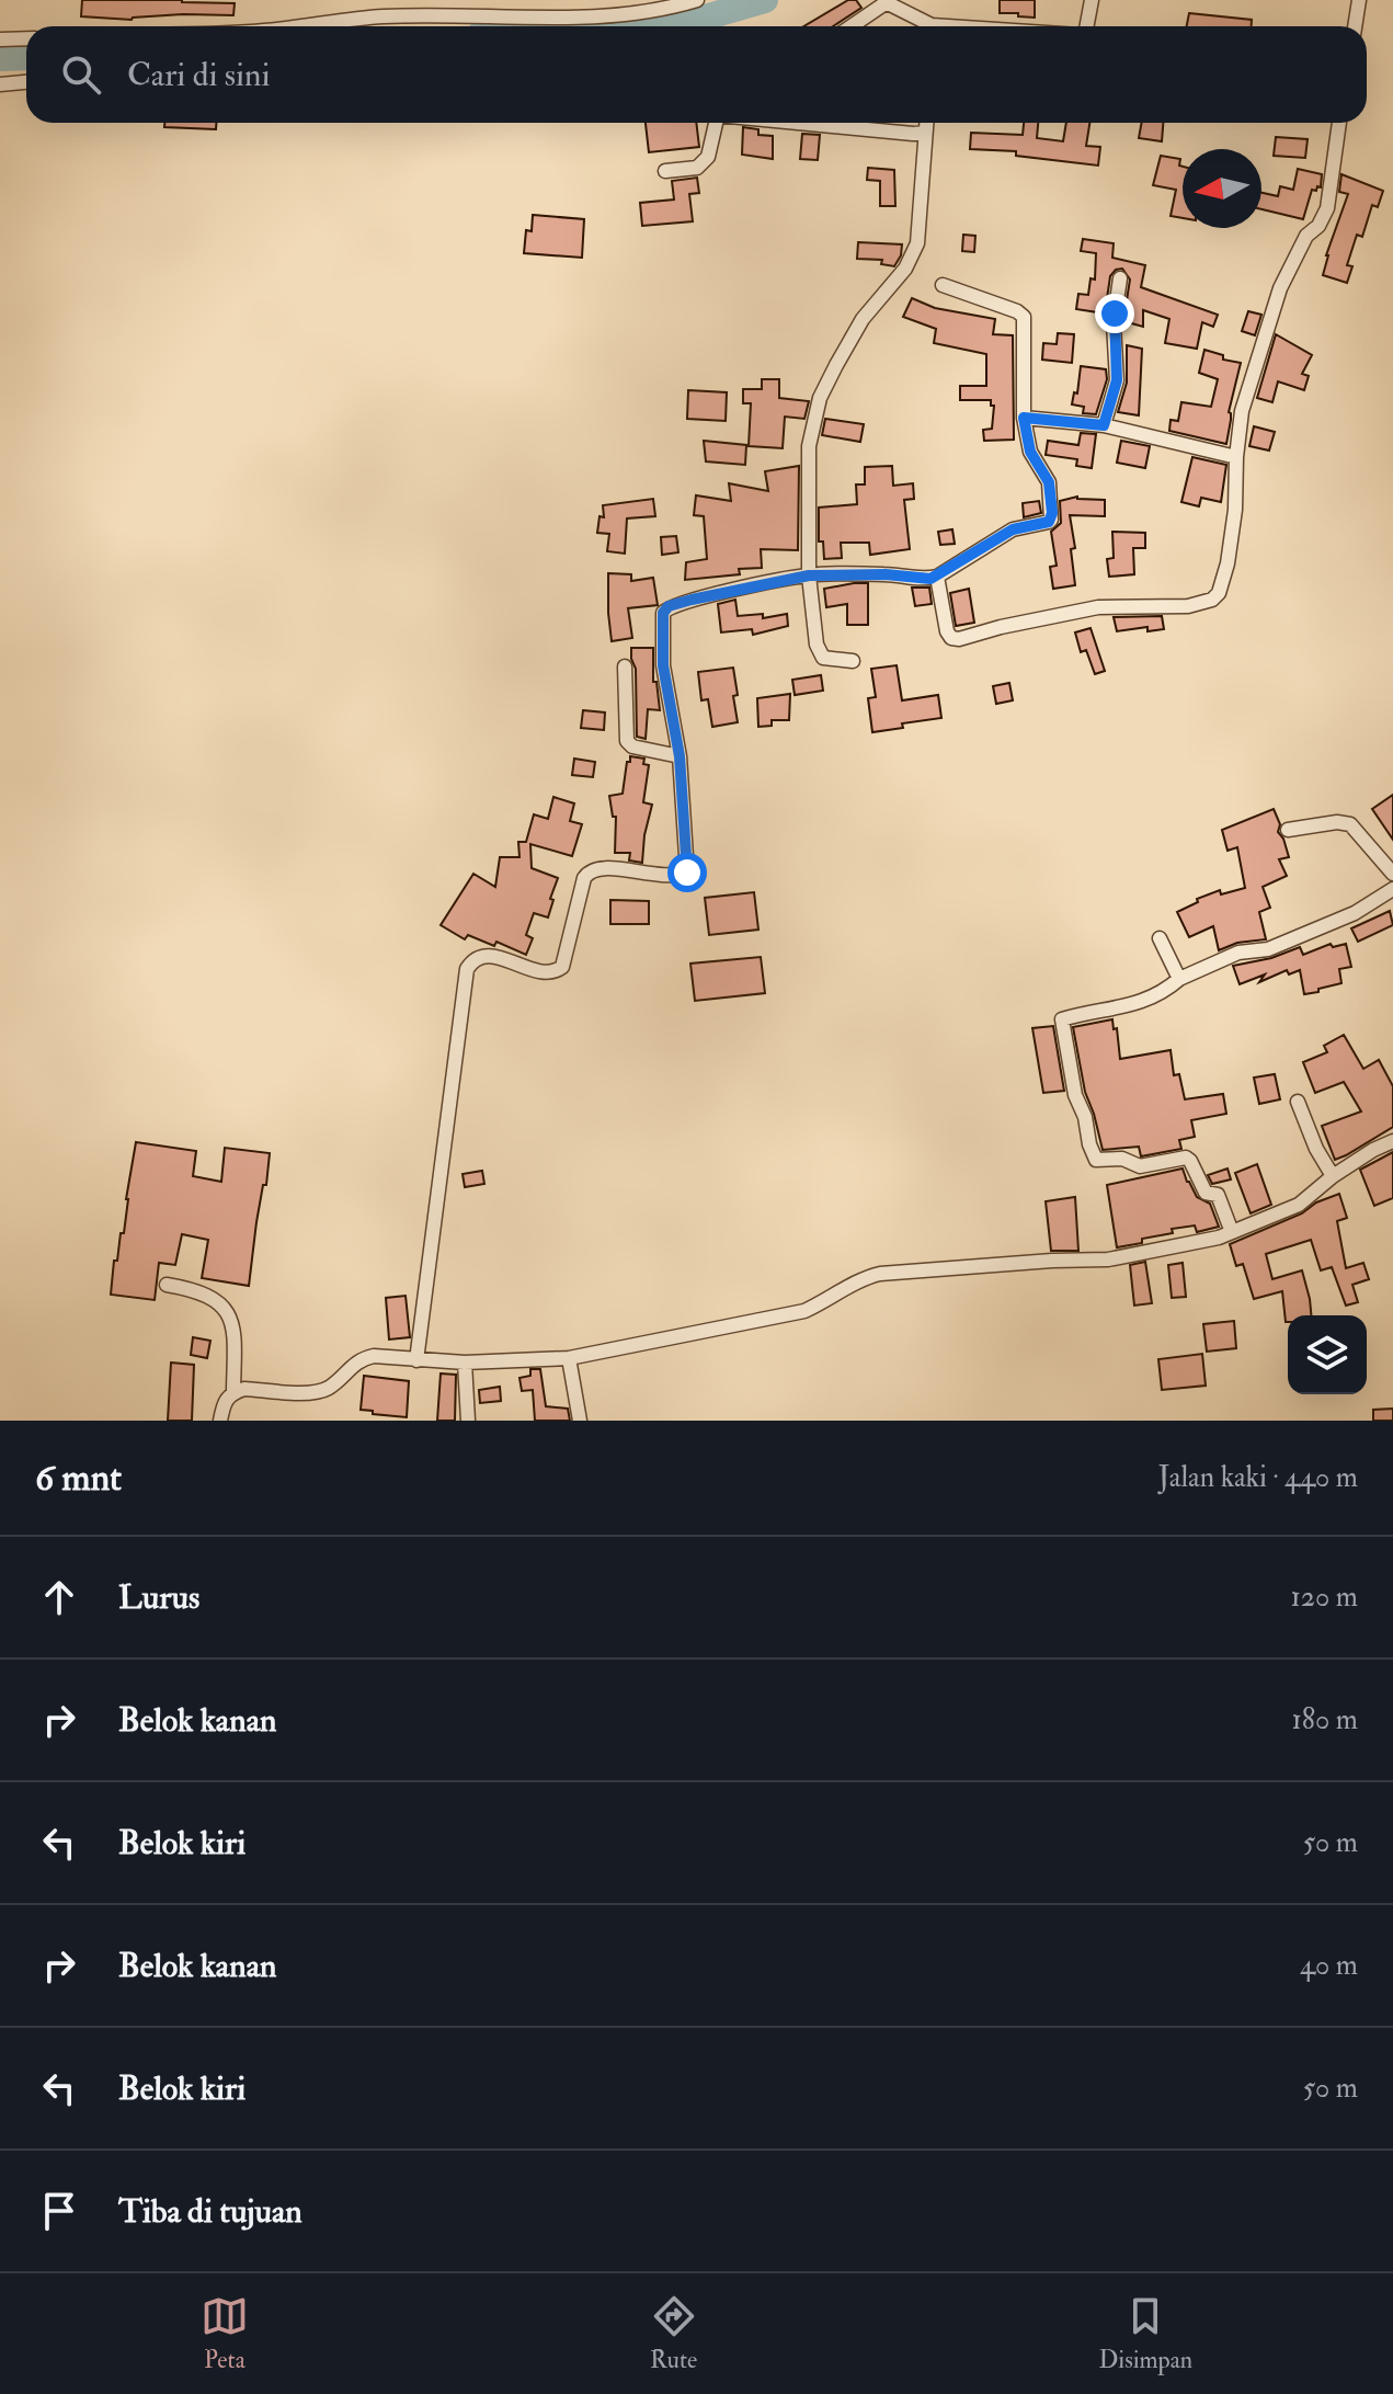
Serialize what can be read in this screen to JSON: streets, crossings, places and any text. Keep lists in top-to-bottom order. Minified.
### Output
{"north":"left","page":{"search":"Cari di sini","heading":["6 mnt","Jalan kaki · 440 m"],"list":[["Lurus","120 m"],["Belok kanan","180 m"],["Belok kiri","50 m"],["Belok kanan","40 m"],["Belok kiri","50 m"],"Tiba di tujuan"],"nav":["Peta","Rute","Disimpan"]}}
